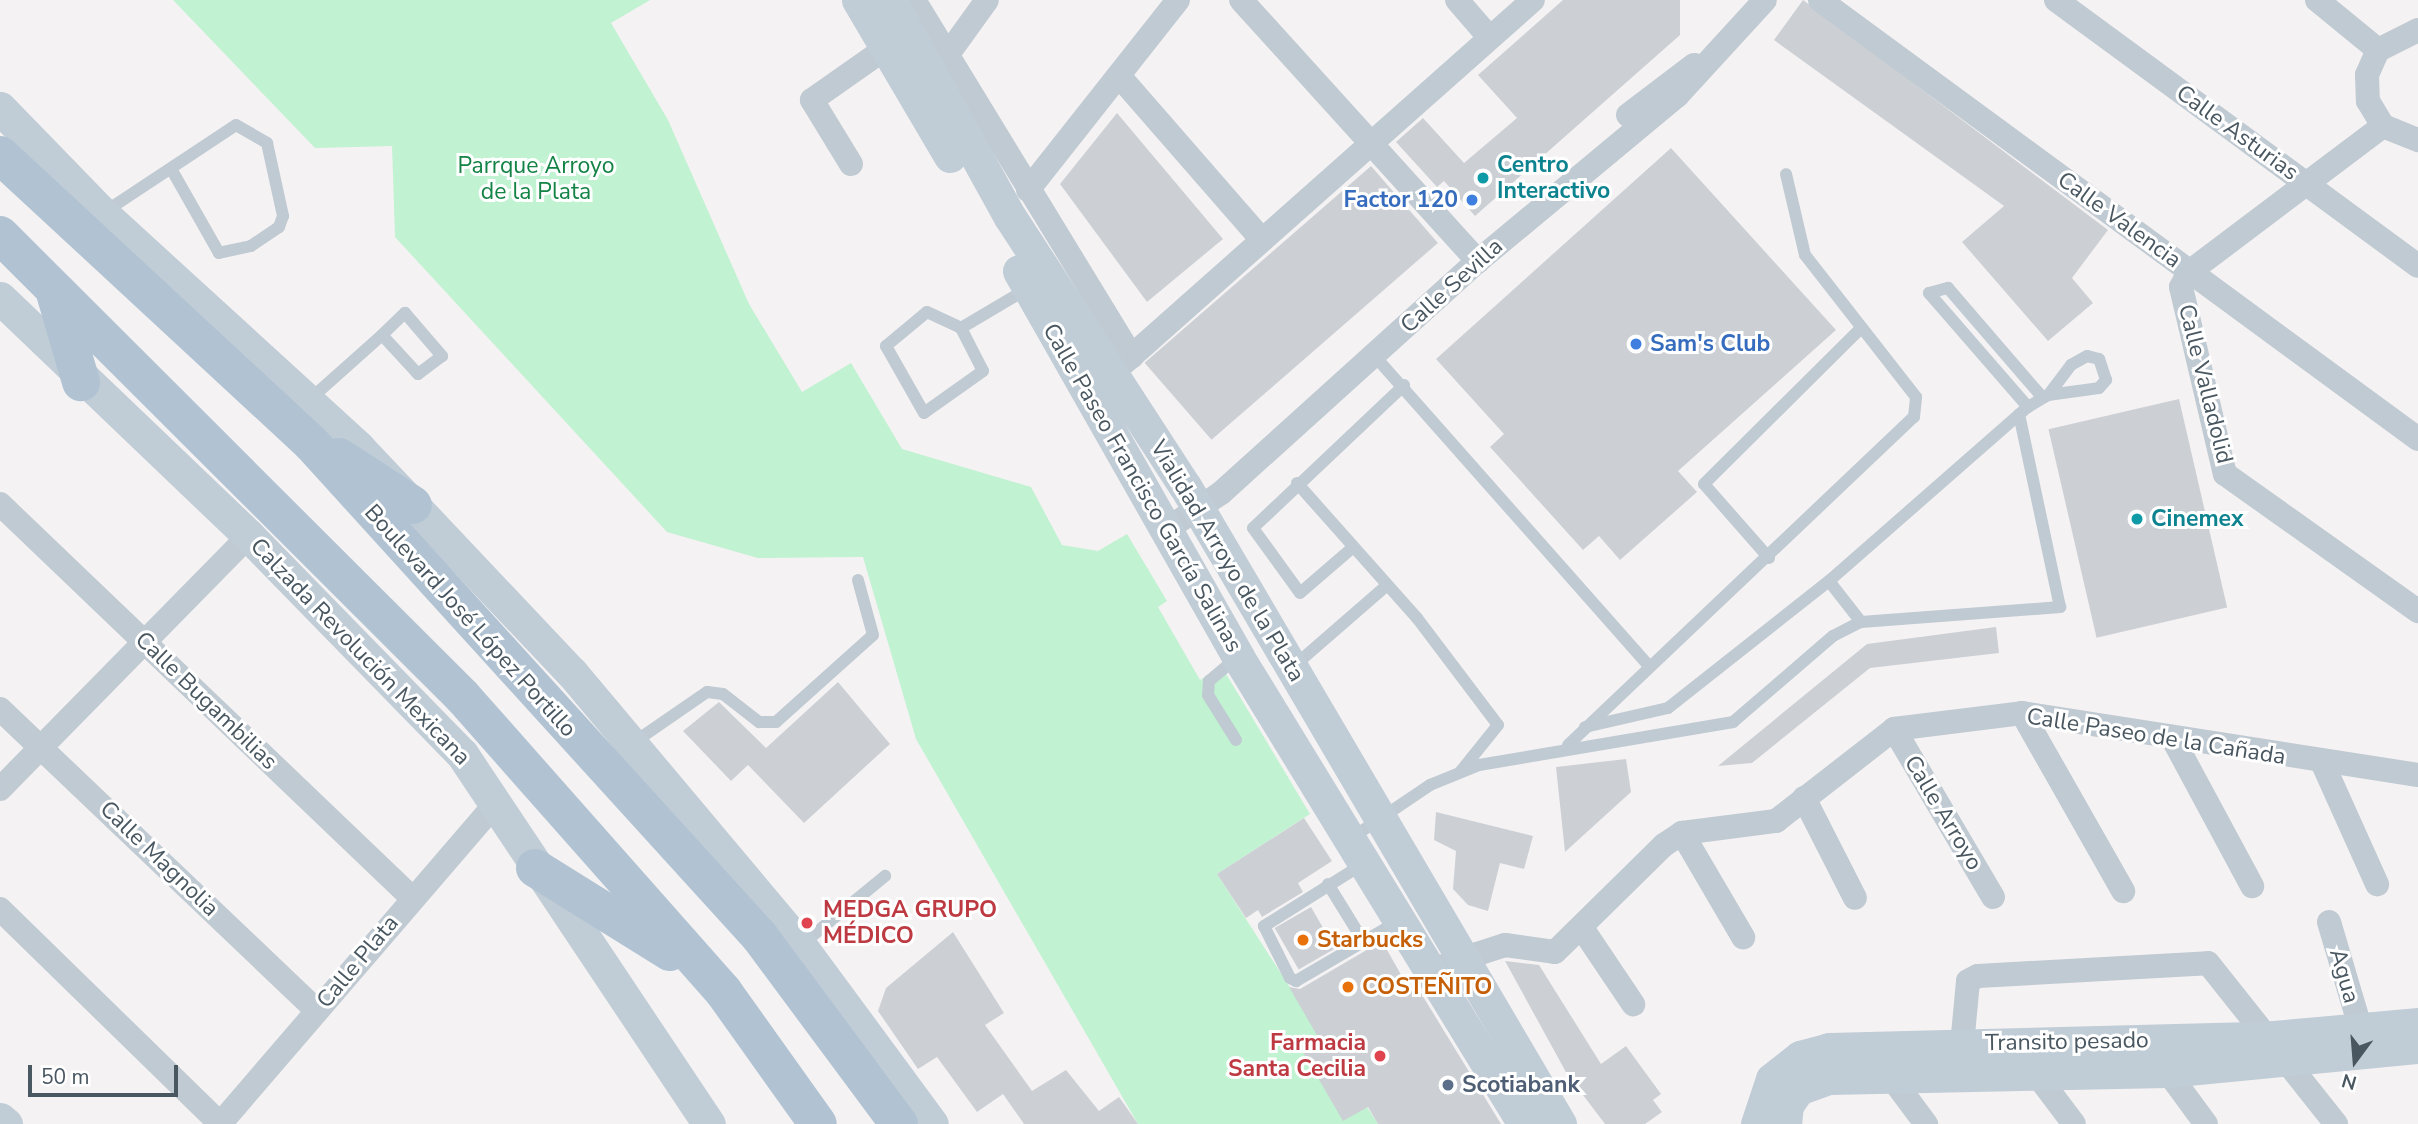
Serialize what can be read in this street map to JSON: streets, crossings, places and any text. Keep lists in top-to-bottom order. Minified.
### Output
{"streets":{"main road":["Calle Paseo Francisco García Salinas","Vialidad Arroyo de la Plata","Boulevard José López Portillo","Calzada Revolución Mexicana","Transito pesado"],"street":["Calle Asturias","Calle Valencia","Calle Sevilla","Calle Valladolid","Calle Bugambilias","Calle Paseo de la Cañada","Calle Arroyo","Calle Magnolia","Calle Plata","Agua"]},"crossings":[["Calle Valencia","Calle Valladolid"],["Calle Sevilla","Calle Paseo Francisco García Salinas"],["Calle Sevilla","Vialidad Arroyo de la Plata"],["Calle Paseo Francisco García Salinas","Vialidad Arroyo de la Plata"],["Calzada Revolución Mexicana","Calle Plata"],["Calle Bugambilias","Calle Plata"],["Calle Paseo de la Cañada","Calle Arroyo"],["Calle Magnolia","Calle Plata"],["Agua","Transito pesado"]],"parks":["Parrque Arroyo de la Plata"],"places":["Centro Interactivo","Factor 120","Sam's Club","Cinemex","MEDGA GRUPO MÉDICO","Starbucks","COSTEÑITO","Farmacia Santa Cecilia","Scotiabank"],"scale_bar":"50 m","north":"bottom"}
